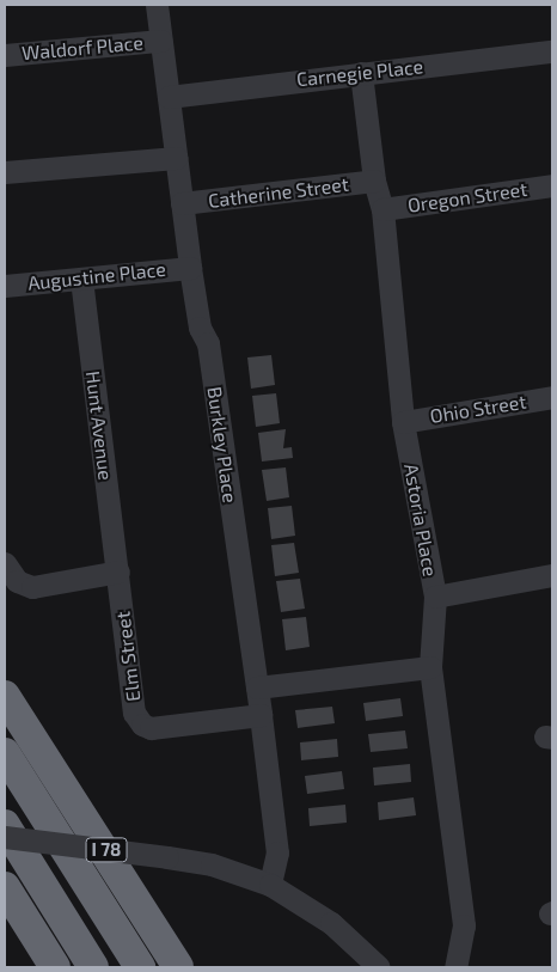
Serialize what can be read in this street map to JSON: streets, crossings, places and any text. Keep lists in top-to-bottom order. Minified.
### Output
{"streets":{"highway":["I 78"],"street":["Waldorf Place","Carnegie Place","Catherine Street","Oregon Street","Augustine Place","Ohio Street","Hunt Avenue","Burkley Place","Astoria Place","Elm Street"]},"crossings":[["Waldorf Place","Burkley Place"],["Carnegie Place","Burkley Place"],["Carnegie Place","Astoria Place"],["Catherine Street","Burkley Place"],["Catherine Street","Astoria Place"],["Oregon Street","Astoria Place"],["Augustine Place","Hunt Avenue"],["Augustine Place","Burkley Place"],["Ohio Street","Astoria Place"],["Hunt Avenue","Elm Street"],["Burkley Place","Elm Street"]]}
